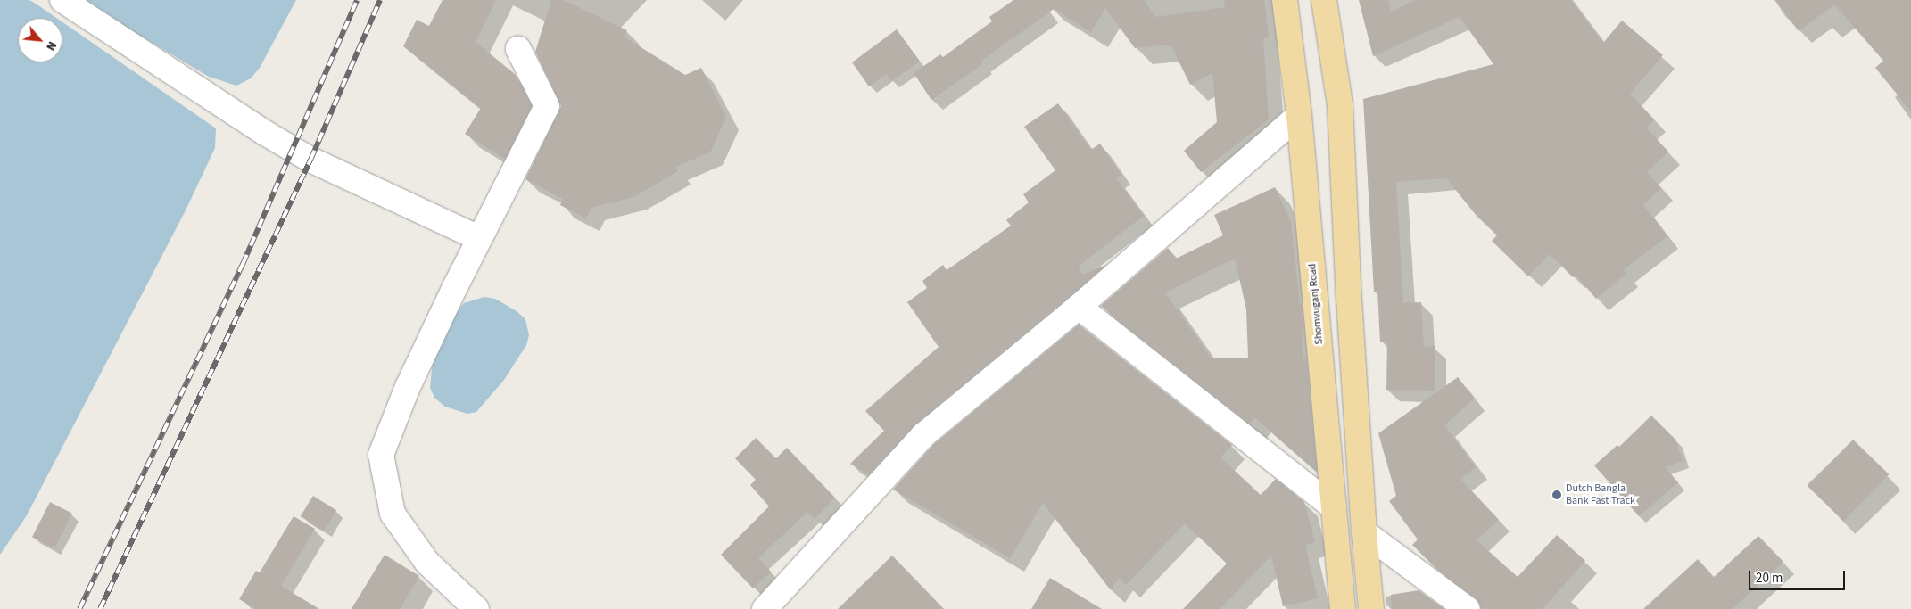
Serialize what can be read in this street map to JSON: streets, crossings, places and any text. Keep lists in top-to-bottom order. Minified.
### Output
{"streets":{"main road":["Shomvuganj Road"]},"places":["Dutch Bangla Bank Fast Track"],"scale_bar":"20 m","north":"bottom right"}
